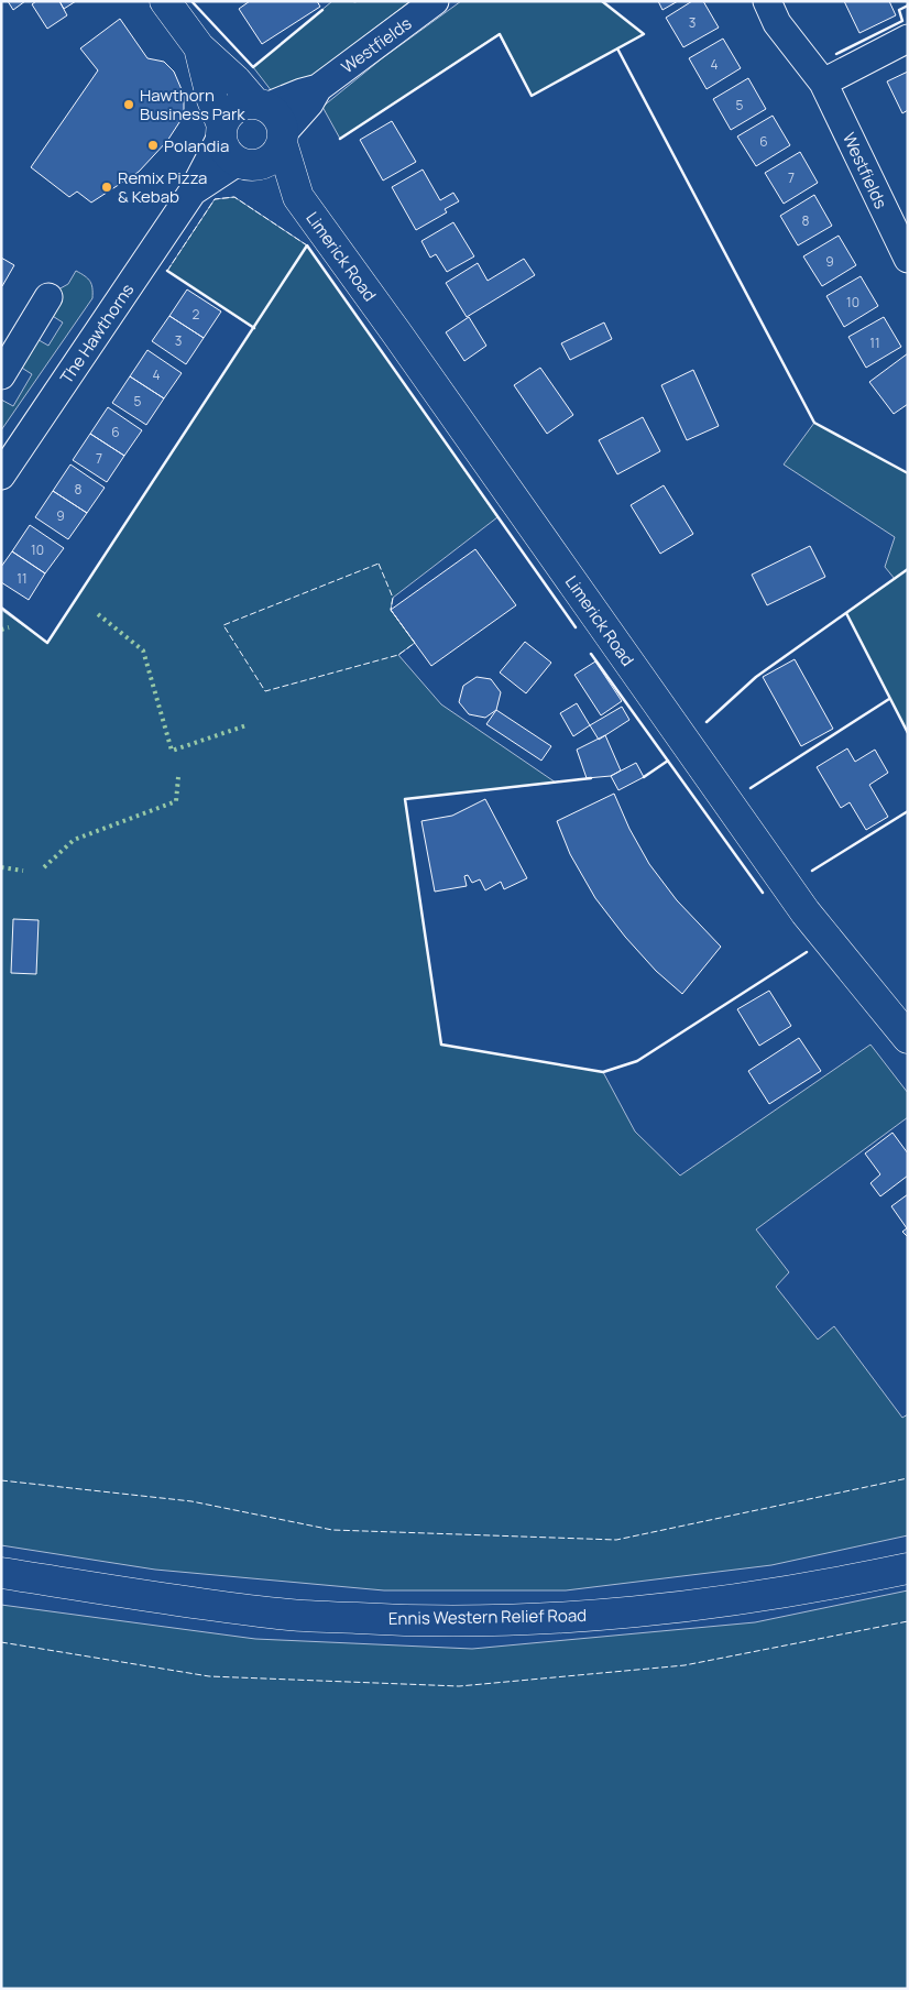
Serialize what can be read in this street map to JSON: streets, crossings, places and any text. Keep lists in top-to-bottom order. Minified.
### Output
{"streets":{"main road":["Limerick Road","Ennis Western Relief Road"],"street":["Westfields","The Hawthorns"]},"crossings":[["Westfields","Limerick Road"],["Westfields","The Hawthorns"],["Limerick Road","The Hawthorns"]],"places":["Hawthorn Business Park","Polandia","Remix Pizza & Kebab"],"house_numbers":["3","4","5","6","7","8","9","10","2","3","11","4","5","6","7","8","9","10","11"]}
